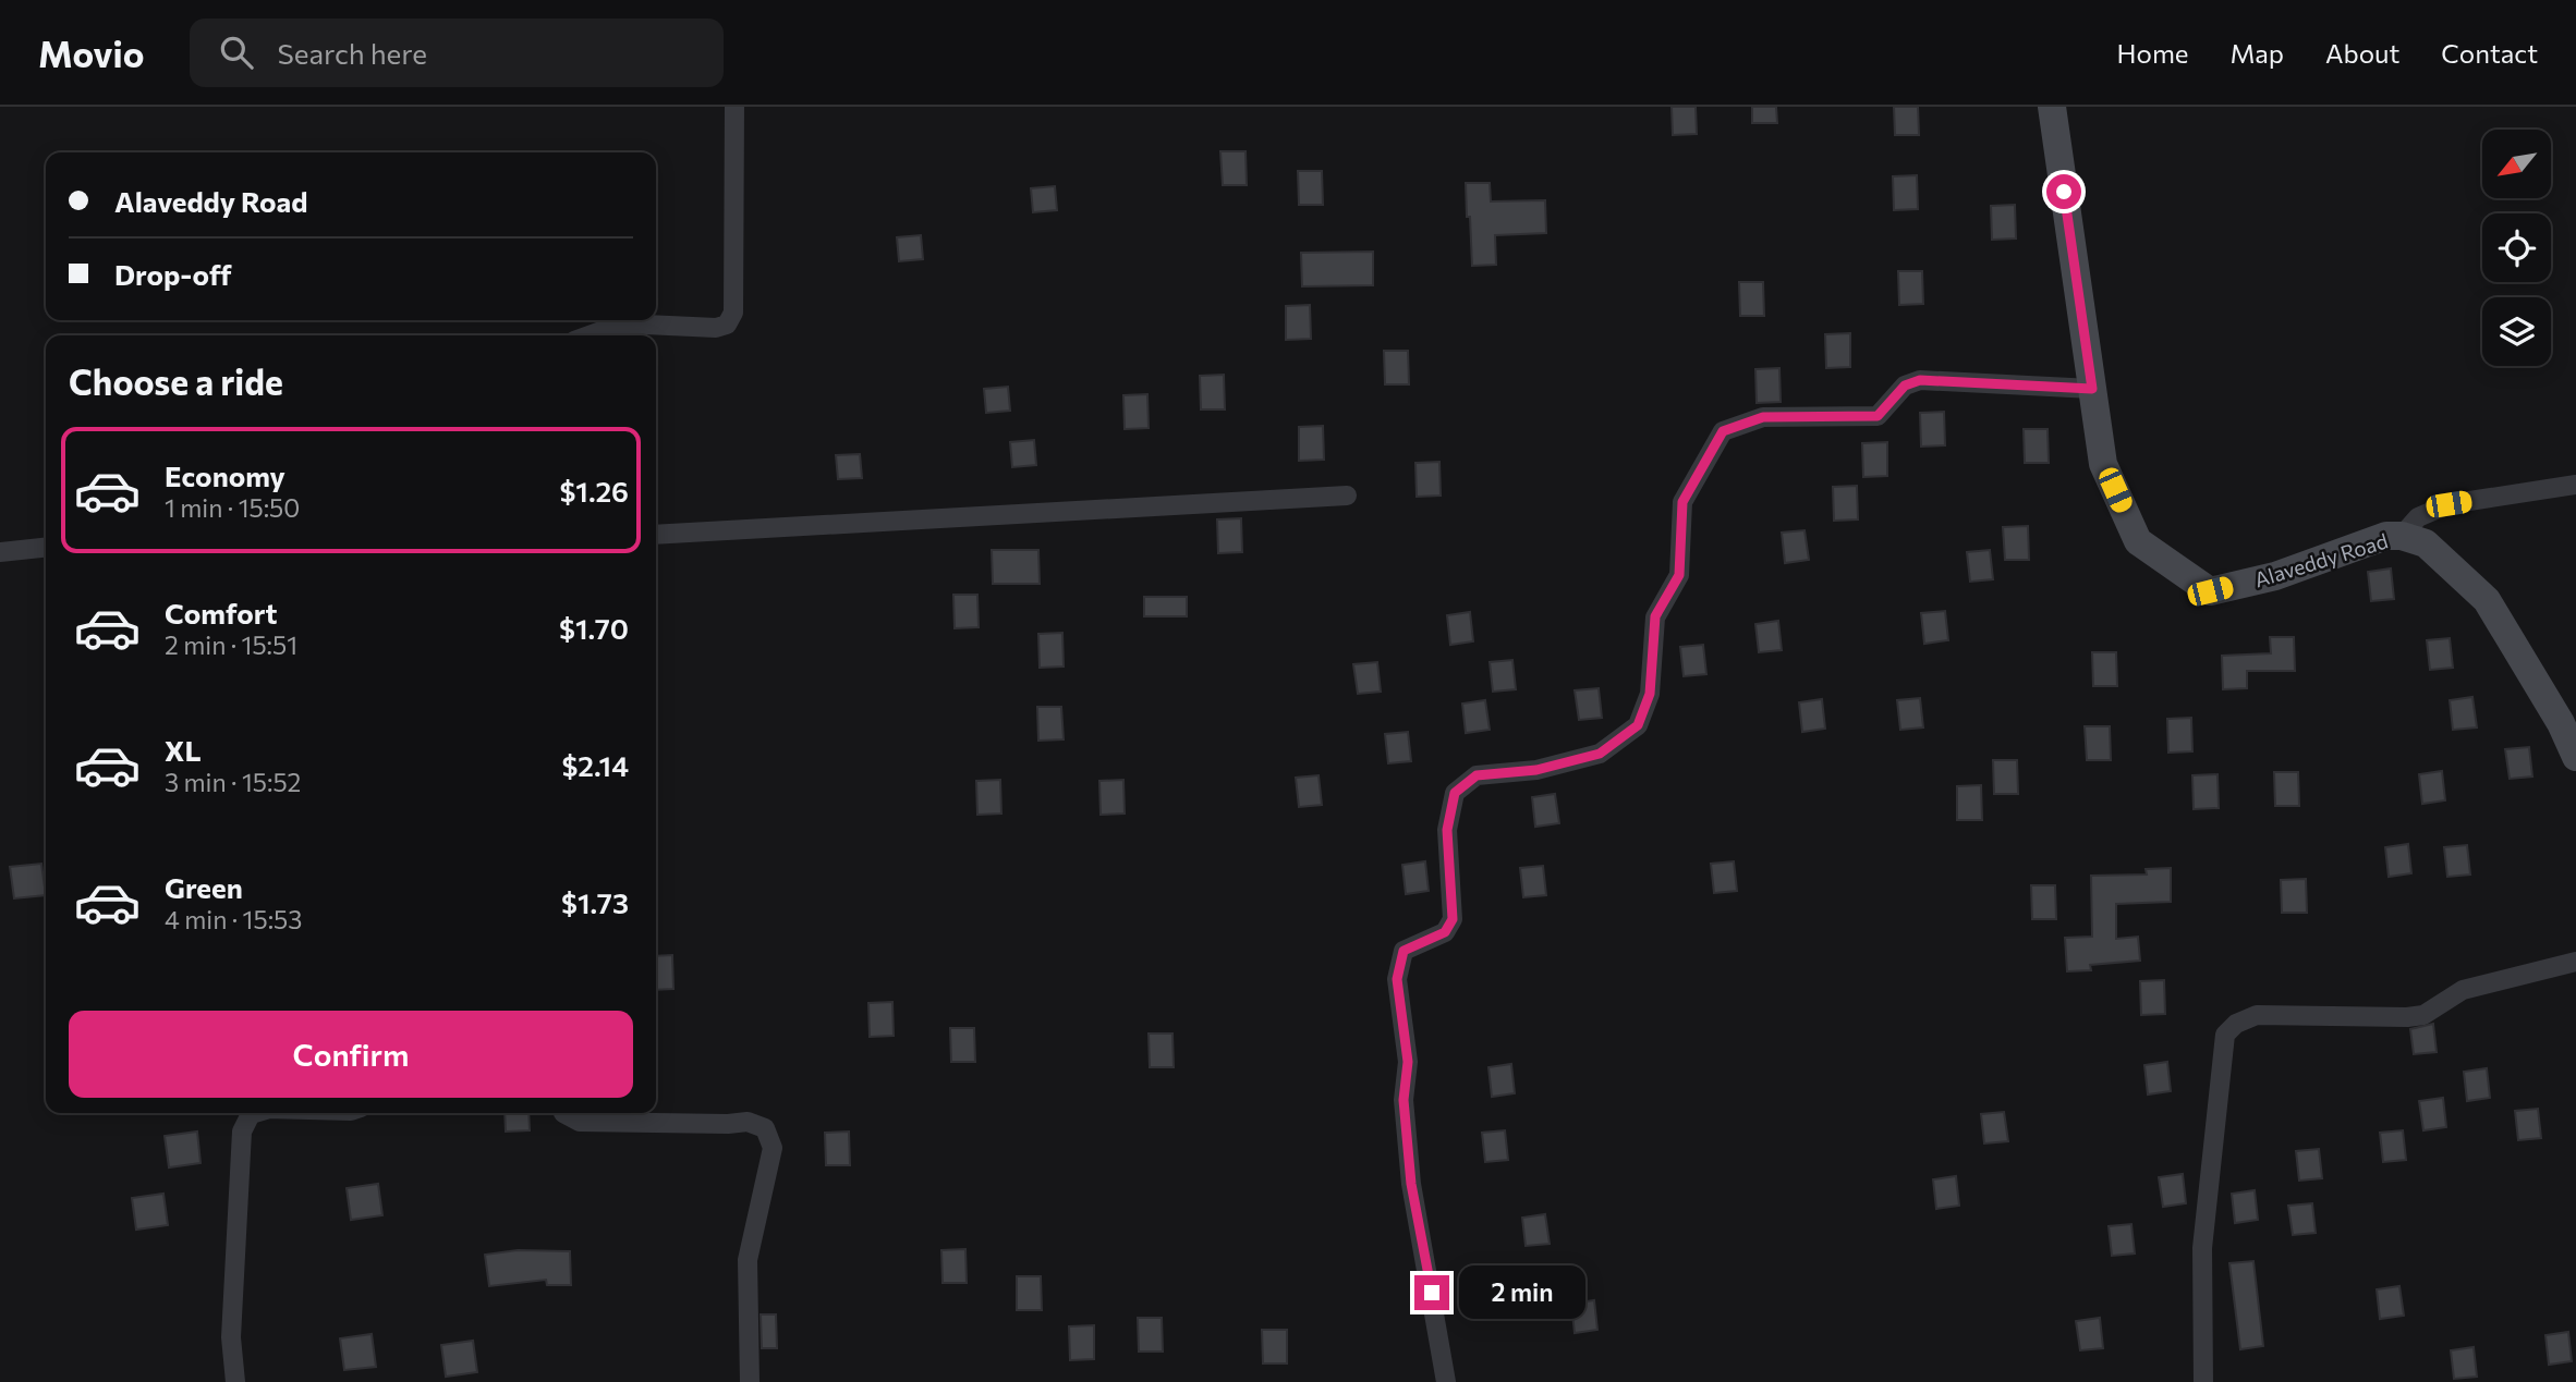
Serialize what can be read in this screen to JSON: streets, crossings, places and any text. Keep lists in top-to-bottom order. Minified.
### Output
{"streets":{"street":["Alaveddy Road"]},"north":"bottom left","page":{"header":"Movio","search":"Search here","nav":["Home","Map","About","Contact"],"banner":["Alaveddy Road","Drop-off"],"heading":"Choose a ride","list":[{"name":"Economy","note":"1 min · 15:50","value":"$1.26"},{"name":"Comfort","note":"2 min · 15:51","value":"$1.70"},{"name":"XL","note":"3 min · 15:52","value":"$2.14"},{"name":"Green","note":"4 min · 15:53","value":"$1.73"}],"buttons":"Confirm","bubble":"2 min"}}
